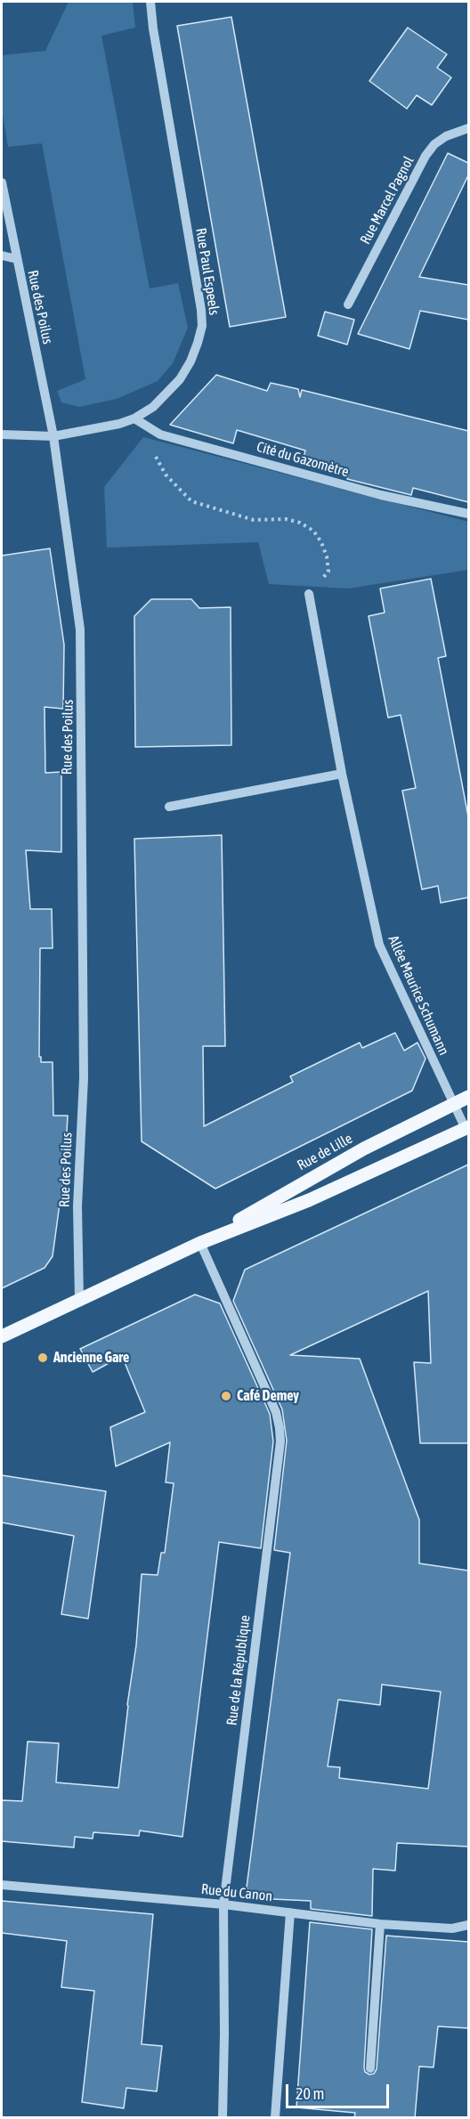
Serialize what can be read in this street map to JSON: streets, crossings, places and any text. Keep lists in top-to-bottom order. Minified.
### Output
{"streets":{"main road":["Rue de Lille"],"street":["Rue Marcel Pagnol","Rue Paul Espeels","Rue des Poilus","Cité du Gazomètre","Allée Maurice Schumann","Rue de la République","Rue du Canon"]},"crossings":[["Rue Paul Espeels","Rue des Poilus"],["Rue Paul Espeels","Cité du Gazomètre"],["Rue des Poilus","Rue de Lille"],["Allée Maurice Schumann","Rue de Lille"],["Rue de Lille","Rue de la République"],["Rue de la République","Rue du Canon"]],"places":["Ancienne Gare","Café Demey"],"scale_bar":"20 m"}
